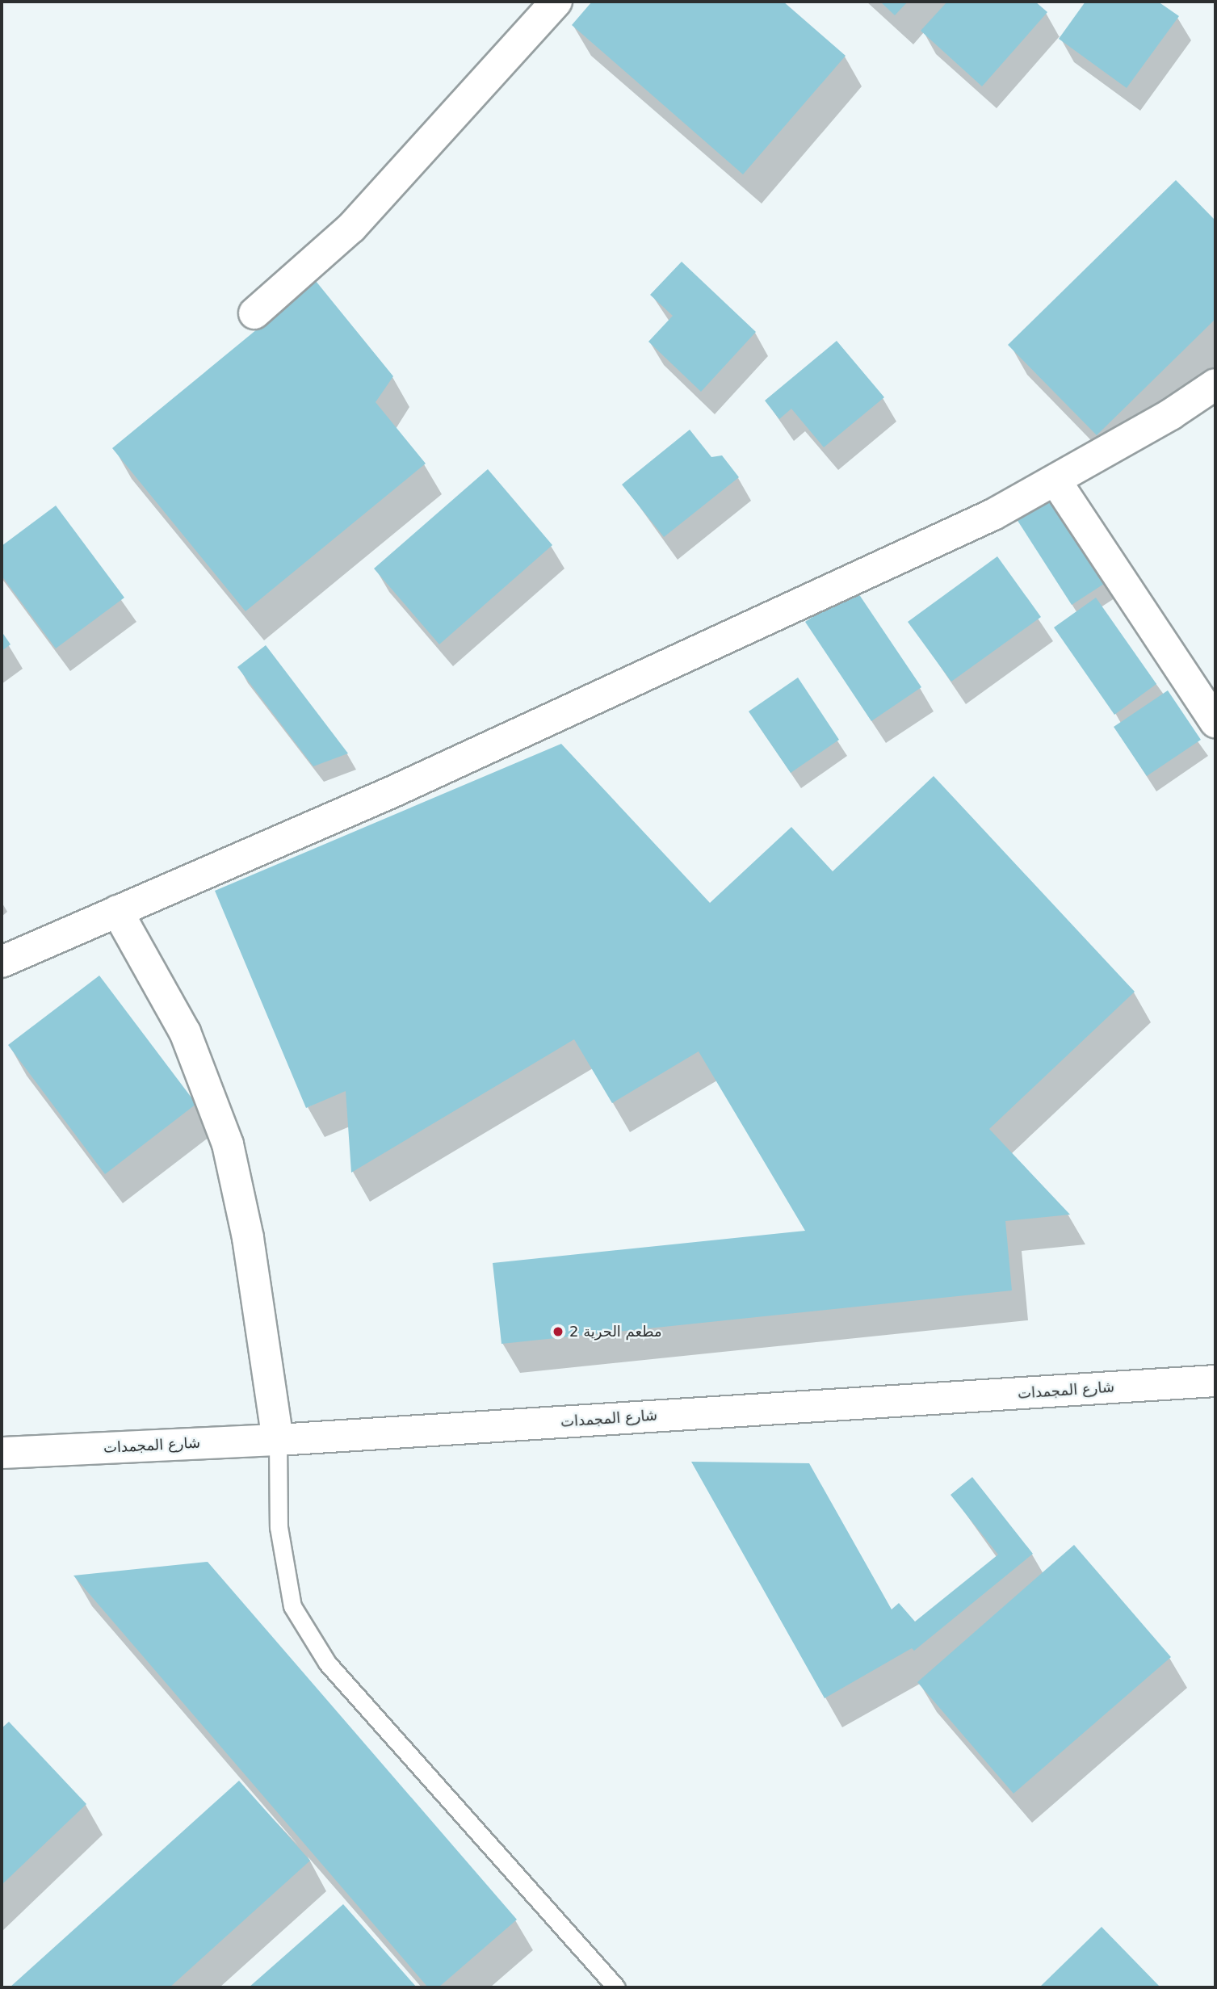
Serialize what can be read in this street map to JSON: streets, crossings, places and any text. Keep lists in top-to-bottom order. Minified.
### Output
{"streets":{"street":["شارع المجمدات"]},"places":["مطعم الحرية 2"]}
